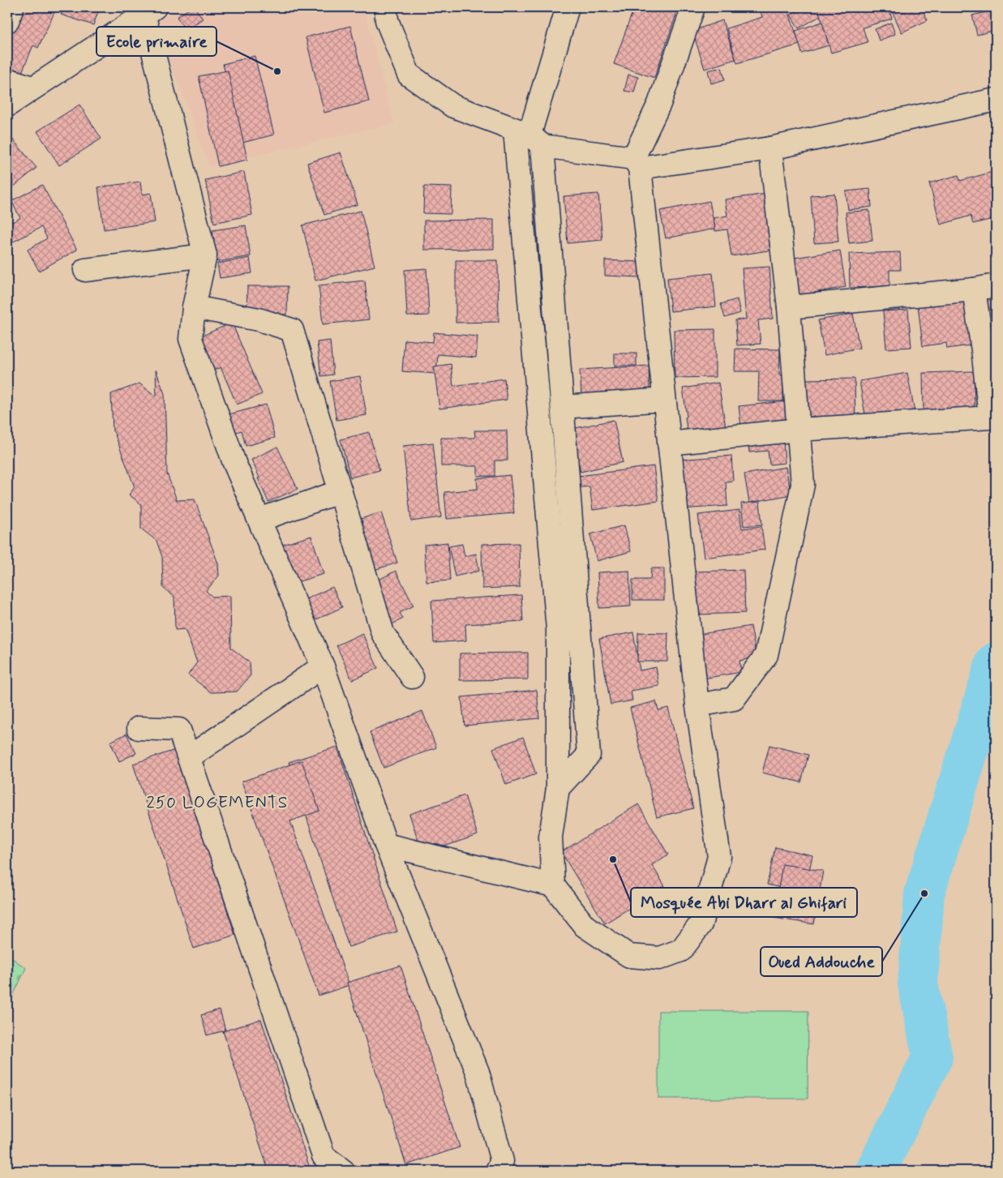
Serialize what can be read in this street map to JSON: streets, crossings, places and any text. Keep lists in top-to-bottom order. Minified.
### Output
{"districts":["250 LOGEMENTS"],"places":["Ecole primaire","Mosquée Abi Dharr al Ghifari","Oued Addouche"]}
